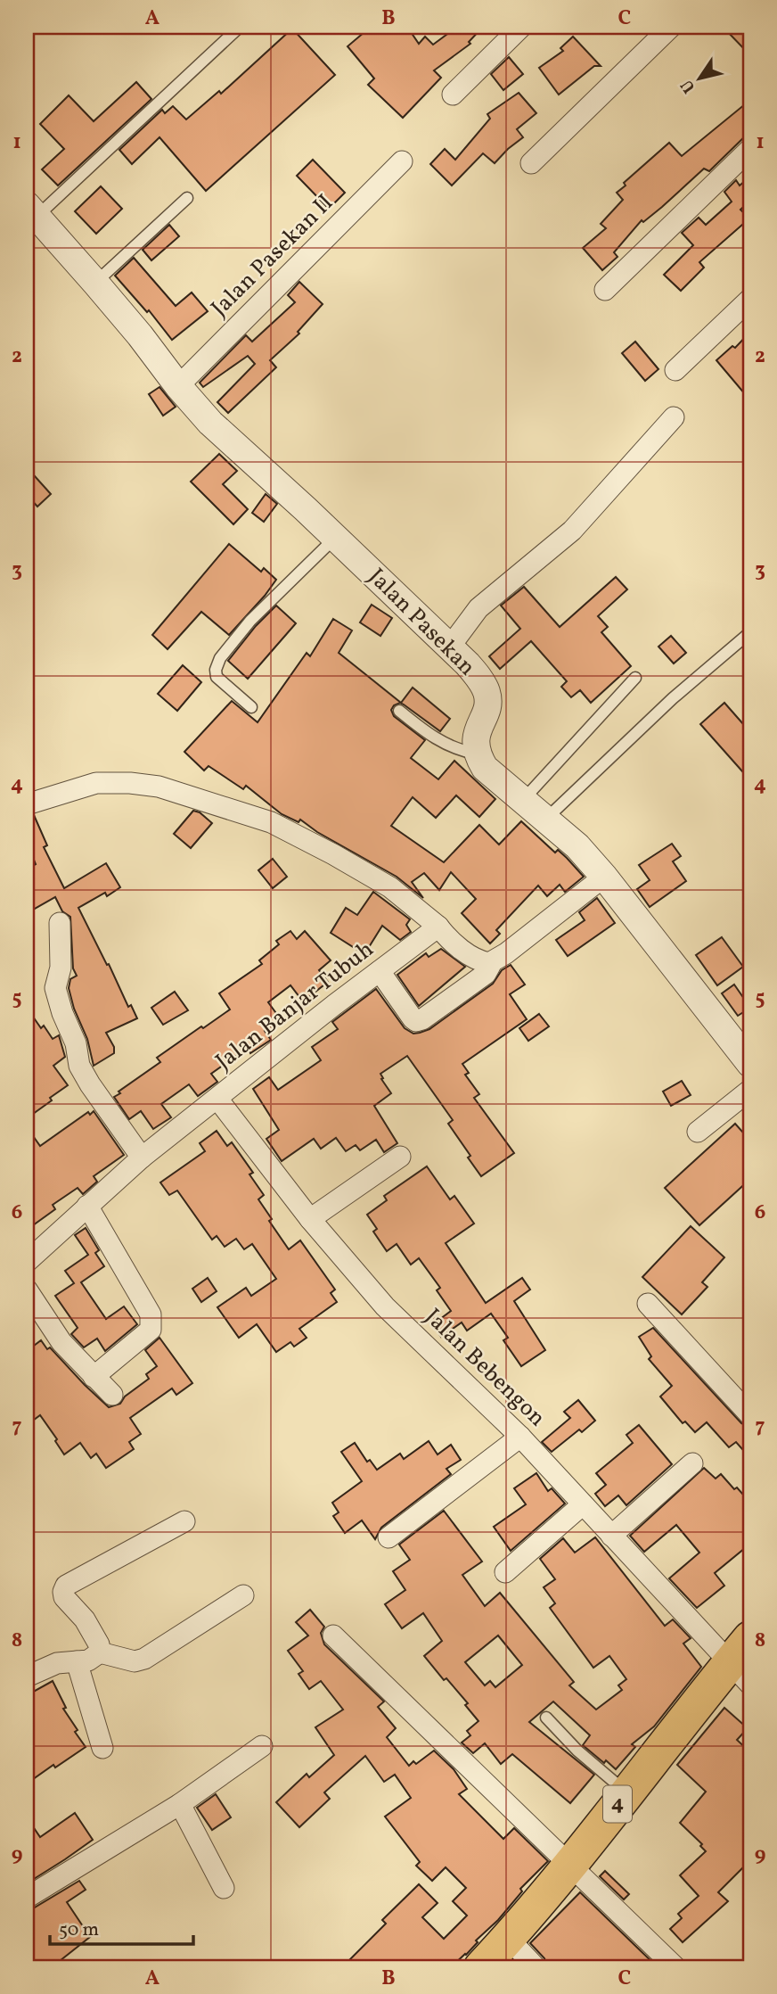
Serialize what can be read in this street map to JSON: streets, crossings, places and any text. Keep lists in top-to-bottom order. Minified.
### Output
{"streets":{"highway":["4"],"street":["Jalan Pasekan II","Jalan Pasekan","Jalan Banjar Tubuh","Jalan Bebengon"]},"crossings":[["Jalan Pasekan II","Jalan Pasekan"],["Jalan Banjar Tubuh","Jalan Bebengon"],["Jalan Bebengon","4"]],"scale_bar":"50 m","north":"bottom left","grid":{"columns":["A","B","C"],"rows":["1","2","3","4","5","6","7","8","9"]}}
